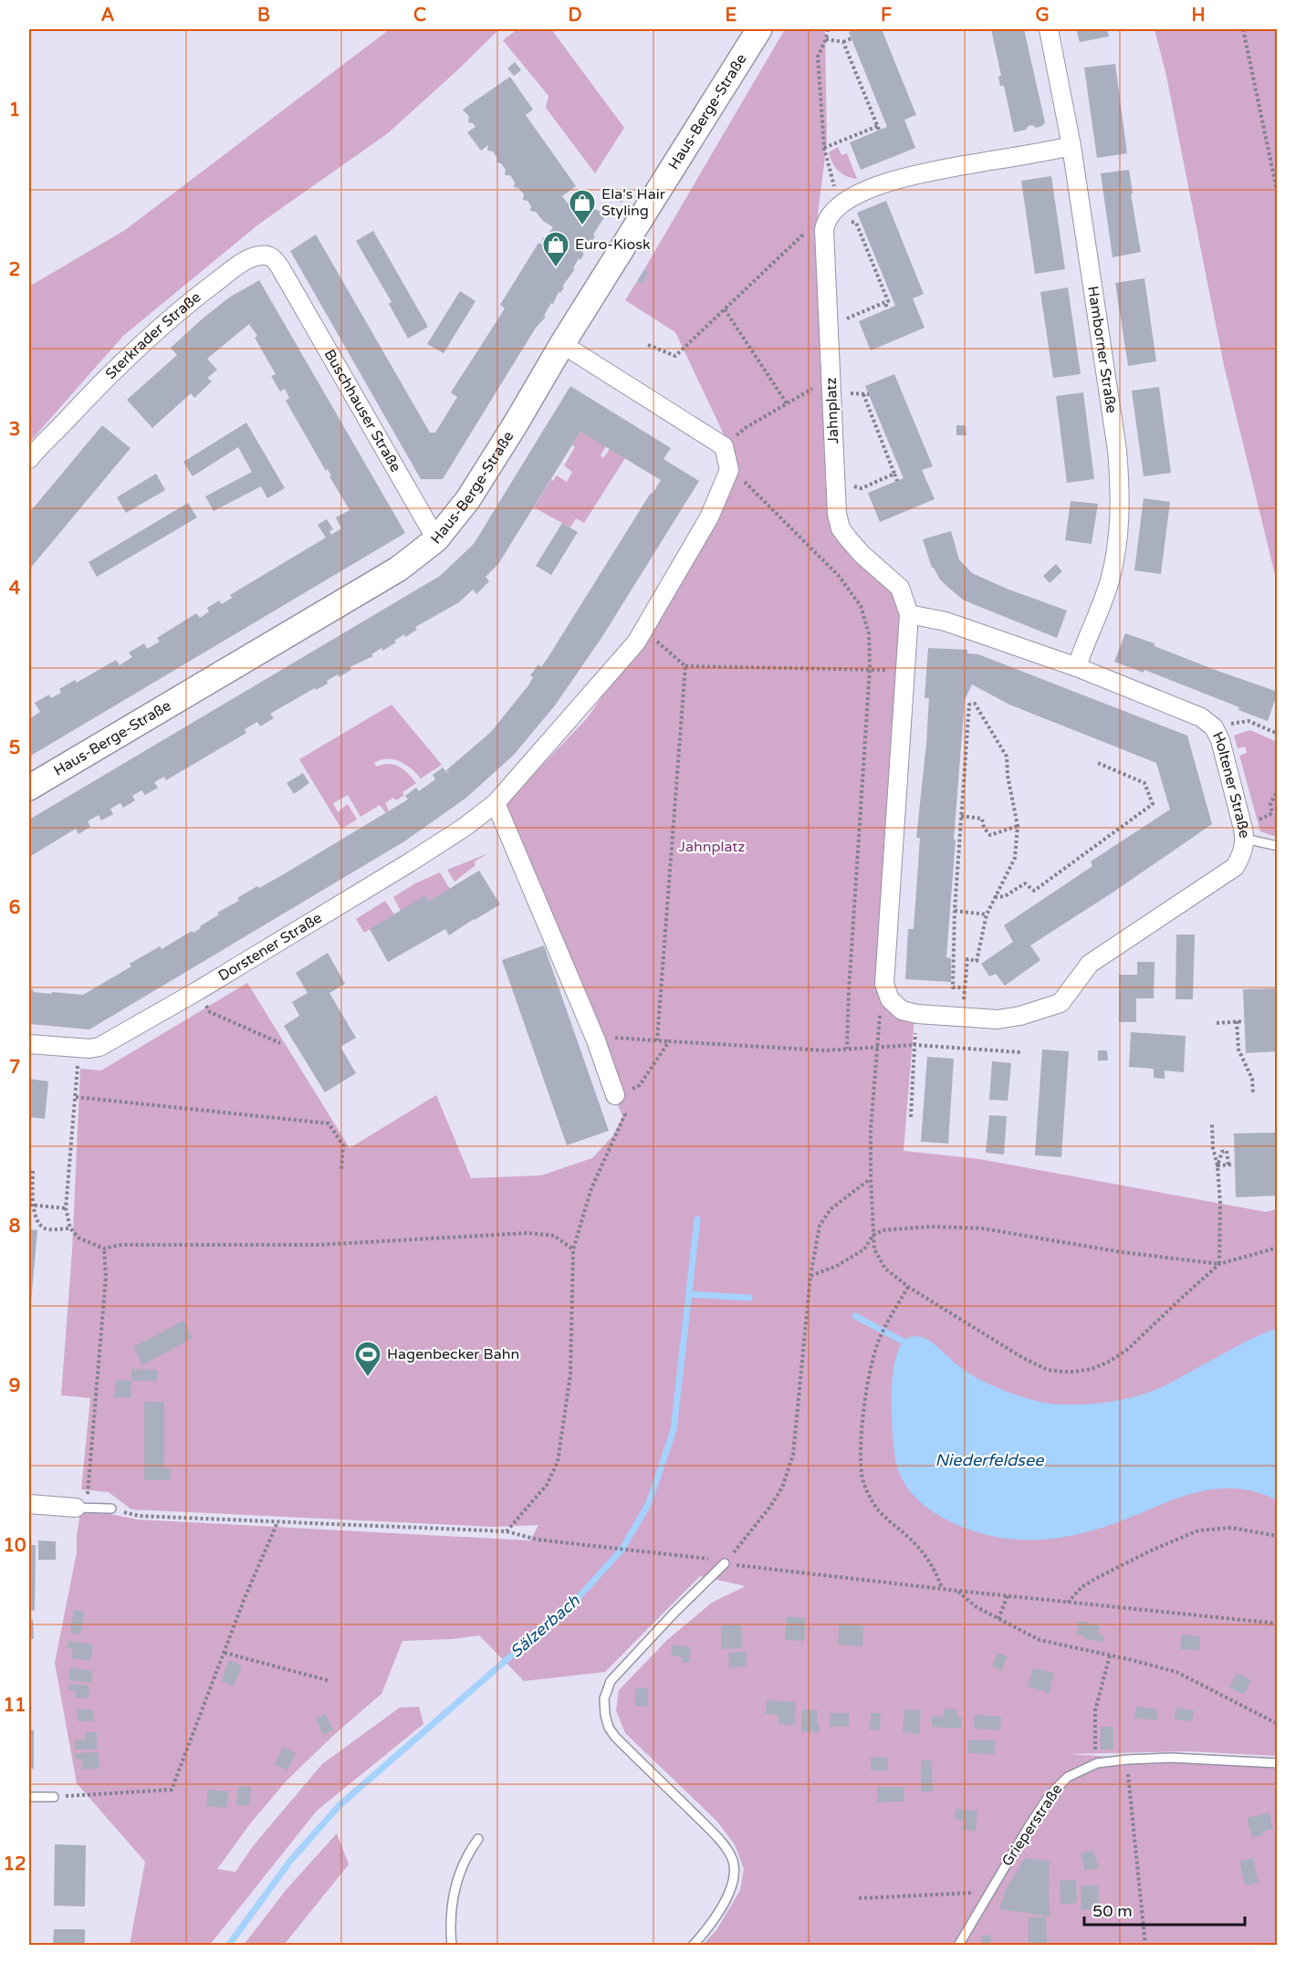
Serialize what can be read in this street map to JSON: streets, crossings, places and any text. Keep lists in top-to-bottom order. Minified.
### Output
{"streets":{"main road":["Haus-Berge-Straße"],"street":["Sterkrader Straße","Hamborner Straße","Buschhauser Straße","Jahnplatz","Holtener Straße","Dorstener Straße"],"lane":["Grieperstraße"]},"crossings":[["Haus-Berge-Straße","Buschhauser Straße"],["Sterkrader Straße","Buschhauser Straße"],["Hamborner Straße","Holtener Straße"],["Jahnplatz","Holtener Straße"]],"water":["Niederfeldsee","Sälzerbach"],"parks":["Jahnplatz"],"places":{"shop":["Ela's Hair Styling","Euro-Kiosk"],"sports":["Hagenbecker Bahn"]},"scale_bar":"50 m","grid":{"columns":["A","B","C","D","E","F","G","H"],"rows":["1","2","3","4","5","6","7","8","9","10","11","12"]}}
